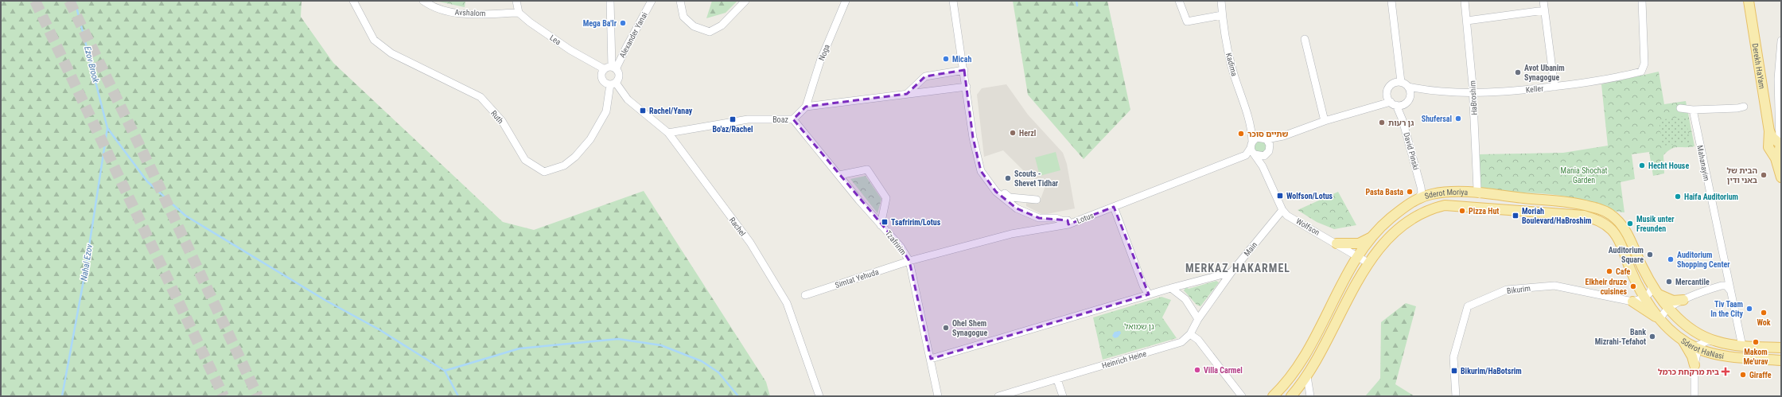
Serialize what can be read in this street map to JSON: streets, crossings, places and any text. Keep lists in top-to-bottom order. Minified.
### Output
{"streets":{"main road":["Derekh HaYam","Sderot Moriya","Sderot HaNasi"],"street":["Avshalom","Alexander Yanai","Lea","Noga","Kadima","Keller","HaBroshim","Ruth","Boaz","David Pinski","Mahanayim","Lotus","Rachel","Wolfson","Tzafririm","Main","Simtat Yehuda","Bikurim","Heinrich Heine"]},"crossings":[["Avshalom","Lea"],["Alexander Yanai","Lea"],["Alexander Yanai","Ruth"],["Alexander Yanai","Rachel"],["Lea","Ruth"],["Lea","Rachel"],["Noga","Boaz"],["Kadima","Lotus"],["Kadima","Wolfson"],["Keller","HaBroshim"],["Keller","David Pinski"],["HaBroshim","Sderot Moriya"],["Ruth","Rachel"],["Boaz","Rachel"],["Boaz","Tzafririm"],["David Pinski","Sderot Moriya"],["Mahanayim","Sderot HaNasi"],["Sderot Moriya","Wolfson"],["Sderot Moriya","Bikurim"],["Sderot Moriya","Sderot HaNasi"],["Lotus","Wolfson"],["Lotus","Tzafririm"],["Lotus","Simtat Yehuda"],["Wolfson","Main"],["Tzafririm","Simtat Yehuda"],["Main","Heinrich Heine"],["Bikurim","Sderot HaNasi"]],"districts":["MERKAZ HAKARMEL"],"water":["Ezov Brook","Nahal Ezov"],"parks":["Mania Shochat Garden","גן שמואל"],"places":{"other":["Mega Ba'Ir","Micah","Avot Ubanim Synagogue","Shufersal","גן רעות","Herzl","שתיים סוכר","Hecht House","הבית של באני ודין","Scouts - Shevet Tidhar","Pasta Basta","Haifa Auditorium","Pizza Hut","Musik unter Freunden","Auditorium Square","Auditorium Shopping Center","Cafe","Mercantile","Elkheir druze cuisines","Tiv Taam In the City","Wok","Ohel Shem Synagogue","Bank Mizrahi-Tefahot","Makom Me'urav","Villa Carmel","Giraffe"],"transit":["Rachel/Yanay","Bo'az/Rachel","Wolfson/Lotus","Moriah Boulevard/HaBroshim","Tsafririm/Lotus","Bikurim/HaBotsrim"],"health":["בית מרקחת כרמל"]}}
